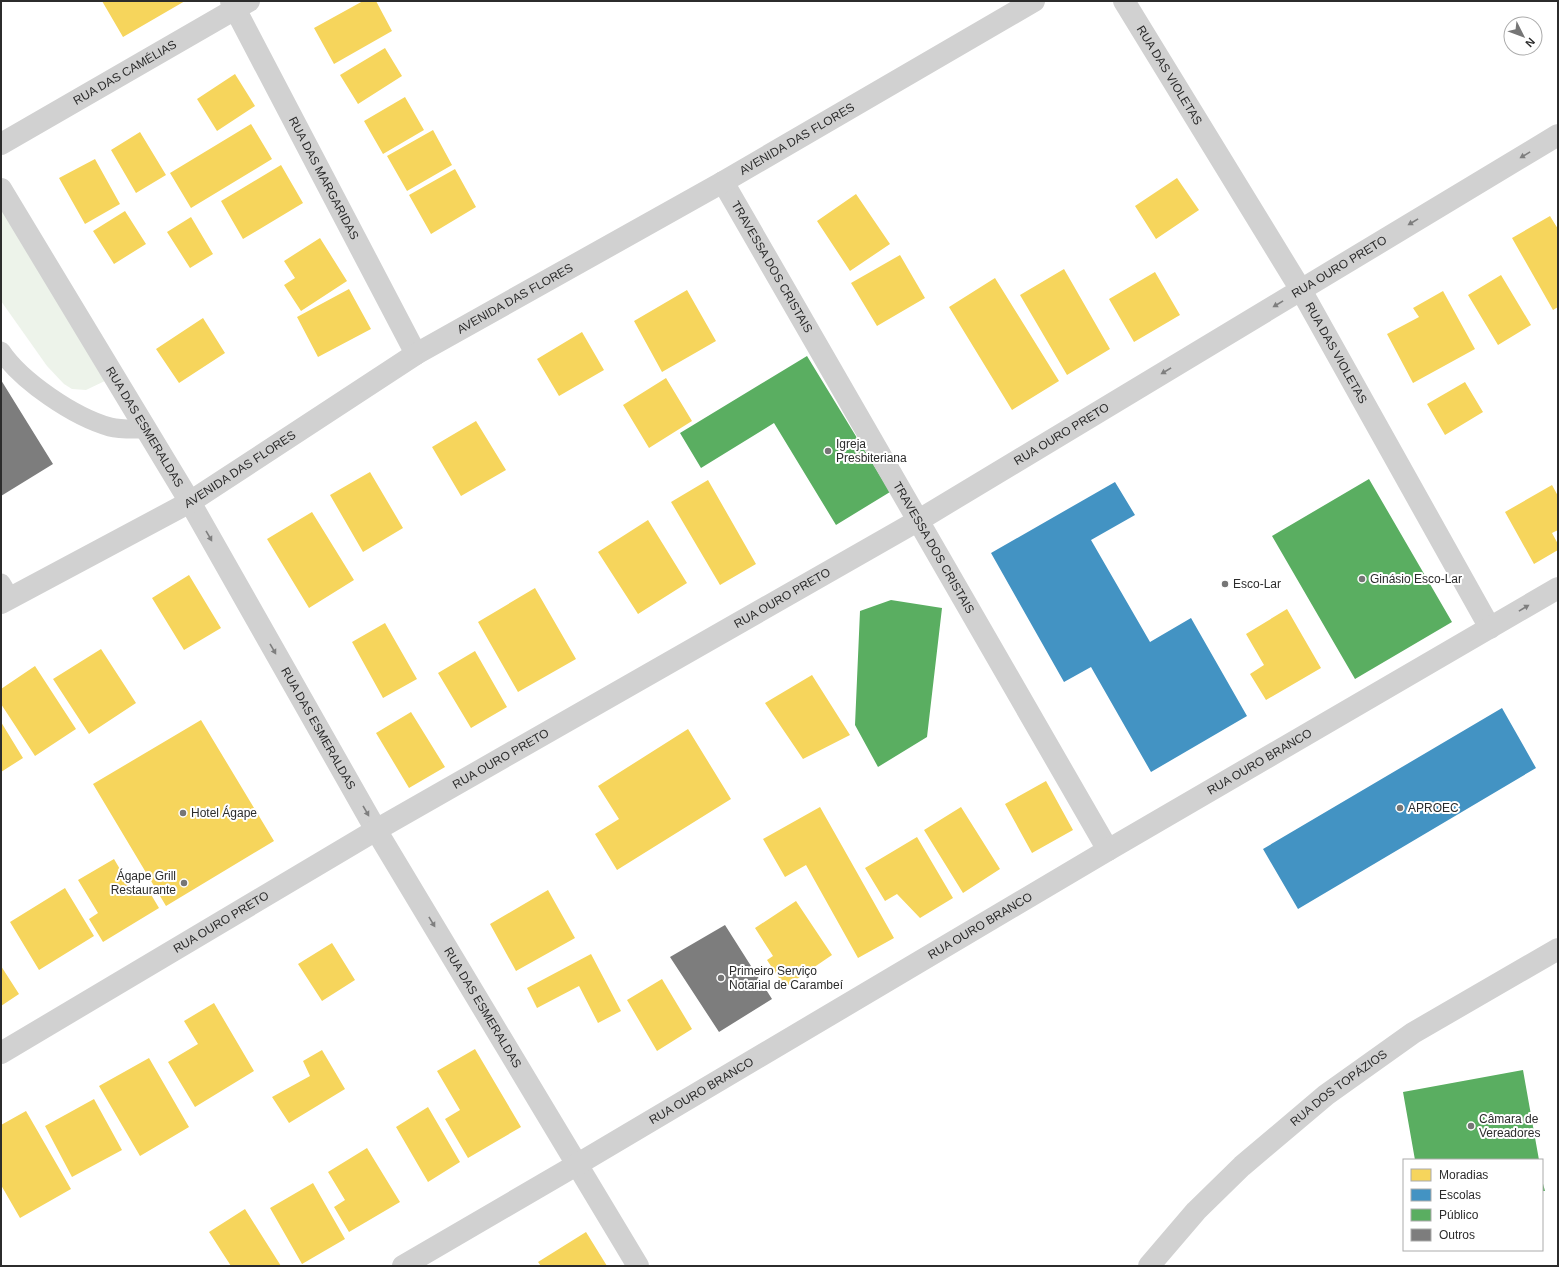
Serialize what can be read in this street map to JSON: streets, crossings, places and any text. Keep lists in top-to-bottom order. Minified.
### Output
{"streets":{"street":["RUA DAS CAMÉLIAS","RUA DAS VIOLETAS","AVENIDA DAS FLORES","RUA DAS MARGARIDAS","TRAVESSA DOS CRISTAIS","RUA OURO PRETO","RUA DAS ESMERALDAS","RUA OURO BRANCO","RUA DOS TOPÁZIOS"]},"crossings":[["RUA DAS CAMÉLIAS","RUA DAS MARGARIDAS"],["RUA DAS VIOLETAS","RUA OURO PRETO"],["RUA DAS VIOLETAS","RUA OURO BRANCO"],["AVENIDA DAS FLORES","RUA DAS MARGARIDAS"],["AVENIDA DAS FLORES","TRAVESSA DOS CRISTAIS"],["AVENIDA DAS FLORES","RUA DAS ESMERALDAS"],["TRAVESSA DOS CRISTAIS","RUA OURO PRETO"],["TRAVESSA DOS CRISTAIS","RUA OURO BRANCO"],["RUA OURO PRETO","RUA DAS ESMERALDAS"],["RUA DAS ESMERALDAS","RUA OURO BRANCO"]],"one_way":["RUA OURO PRETO","RUA DAS ESMERALDAS"],"places":["Igreja Presbiteriana","Ginásio Esco-Lar","Esco-Lar","APROEC","Hotel Ágape","Ágape Grill Restaurante","Primeiro Serviço Notarial de Carambeí","Câmara de Vereadores"],"legend":["Moradias","Escolas","Público","Outros"],"north":"bottom right"}
